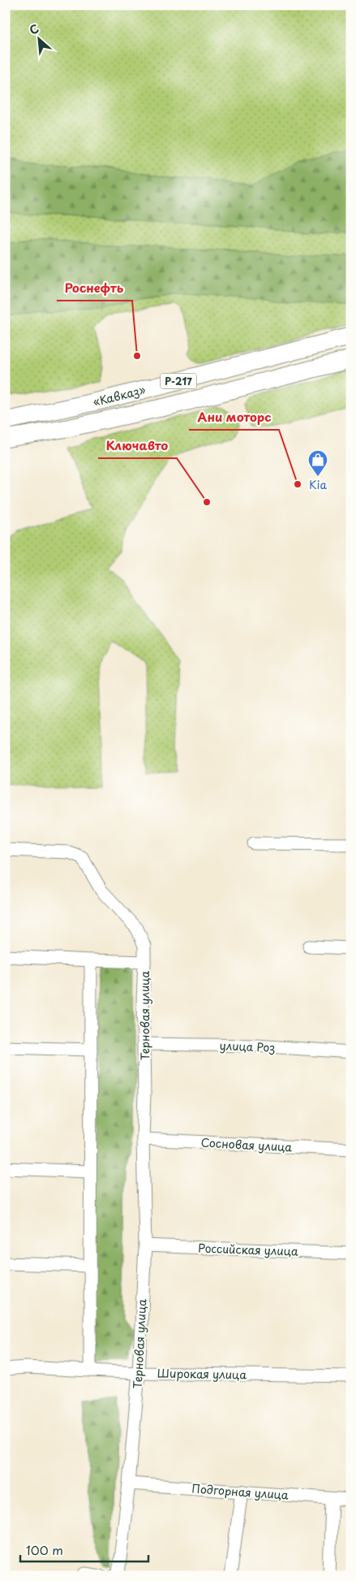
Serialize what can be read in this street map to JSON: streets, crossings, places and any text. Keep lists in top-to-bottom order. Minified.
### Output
{"streets":{"highway":["Р-217","«Кавказ»"],"street":["Терновая улица","улица Роз","Сосновая улица","Российская улица","Широкая улица","Подгорная улица"]},"crossings":[["Терновая улица","улица Роз"],["Терновая улица","Сосновая улица"],["Терновая улица","Российская улица"],["Терновая улица","Широкая улица"],["Терновая улица","Подгорная улица"]],"places":{"other":["Роснефть","Ани моторс","Ключавто"],"shop":["Kia"]},"scale_bar":"100 m","north":"top left"}
